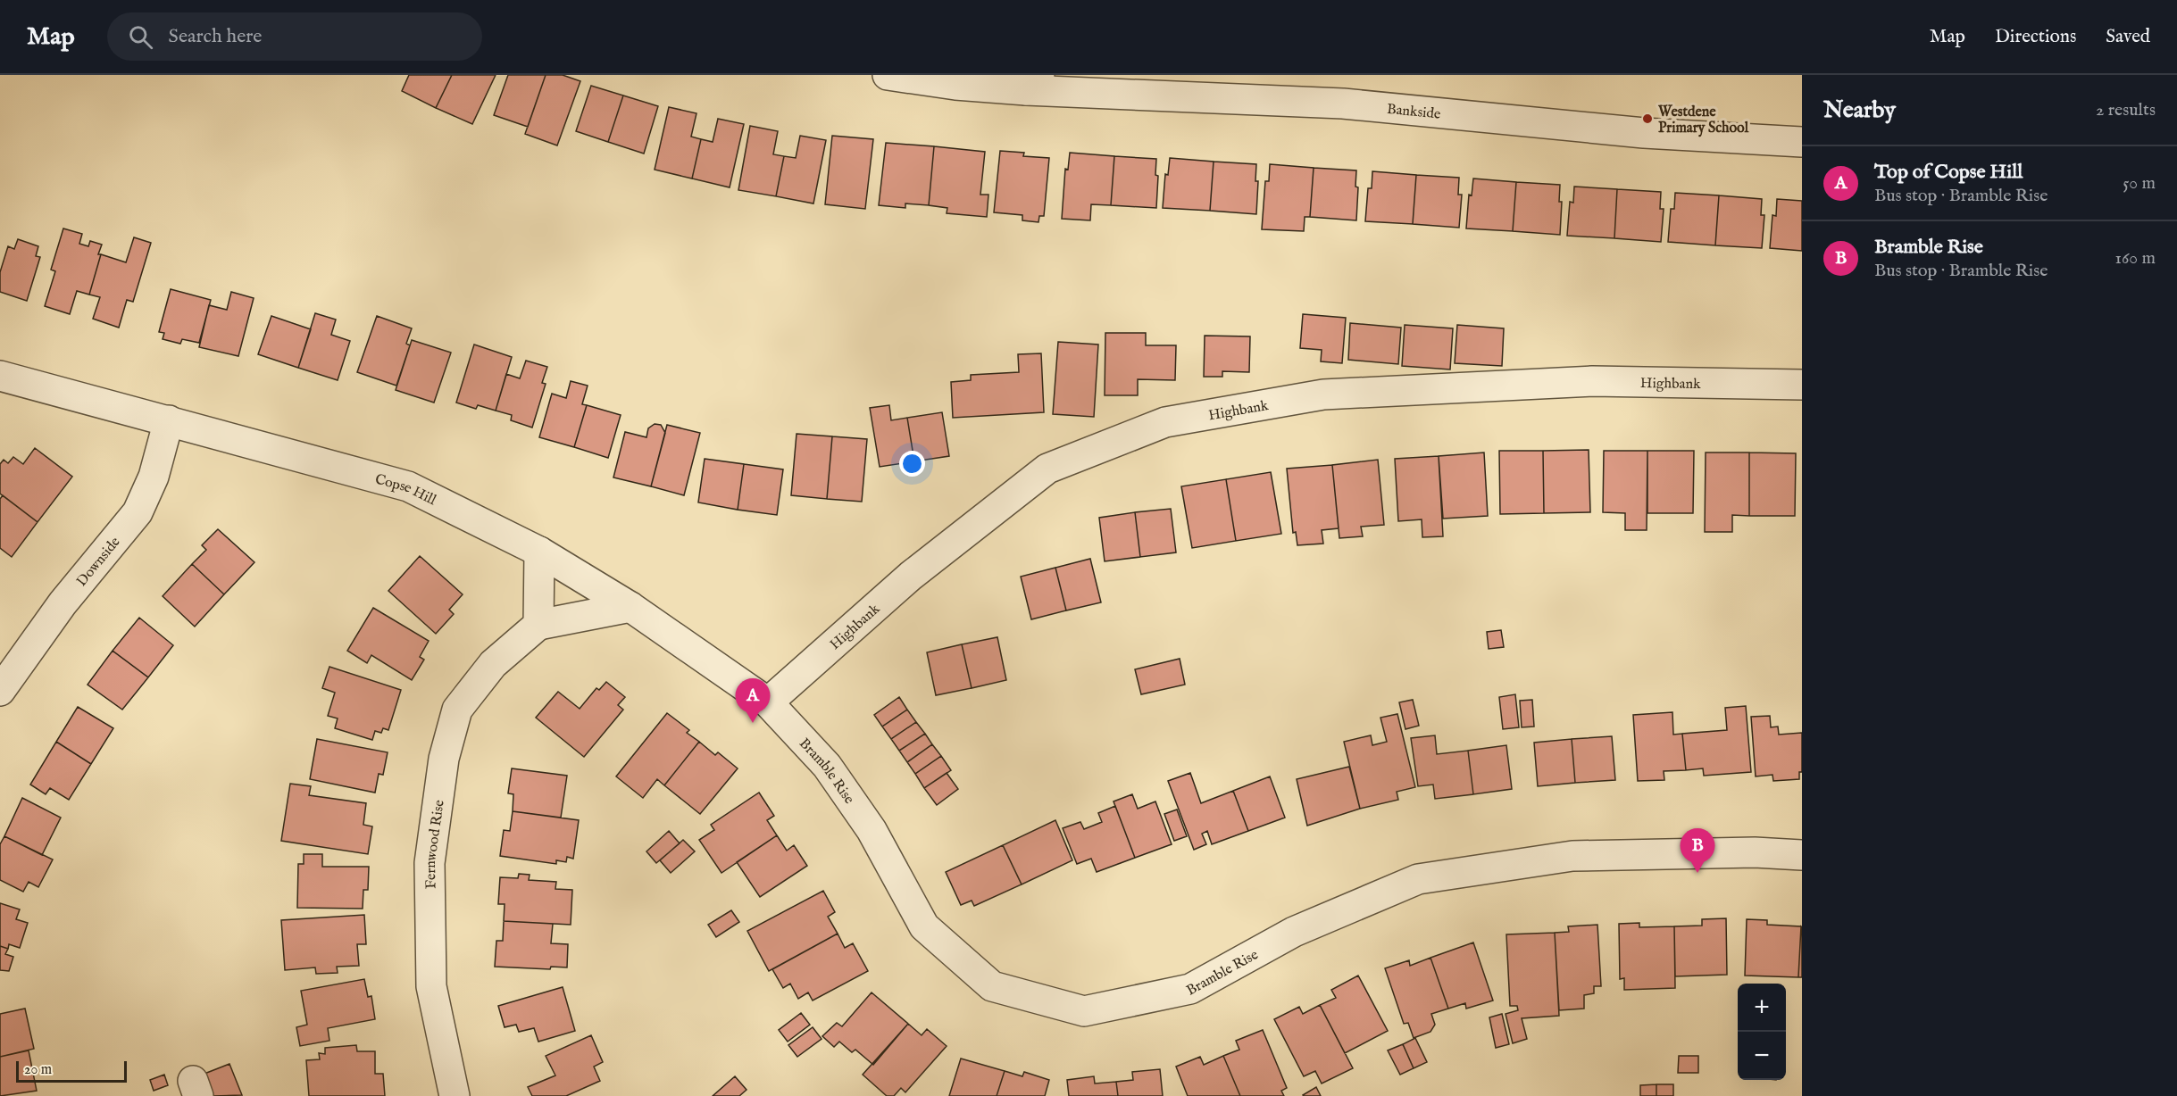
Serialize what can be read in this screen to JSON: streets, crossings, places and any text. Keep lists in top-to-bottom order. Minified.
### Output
{"streets":{"street":["Bankside","Highbank","Copse Hill","Downside","Bramble Rise","Fernwood Rise"]},"crossings":[["Highbank","Copse Hill"],["Highbank","Bramble Rise"],["Copse Hill","Downside"],["Copse Hill","Bramble Rise"],["Copse Hill","Fernwood Rise"]],"places":["Westdene Primary School"],"scale_bar":"20 m","page":{"header":"Map","search":"Search here","nav":["Map","Directions","Saved"],"heading":["Nearby","2 results"],"list":[{"mark":"A","name":"Top of Copse Hill","note":"Bus stop · Bramble Rise","value":"50 m"},{"mark":"B","name":"Bramble Rise","note":"Bus stop · Bramble Rise","value":"160 m"}],"pins":["A","B"],"map_buttons":["+","−"],"scale":"20 m"}}
